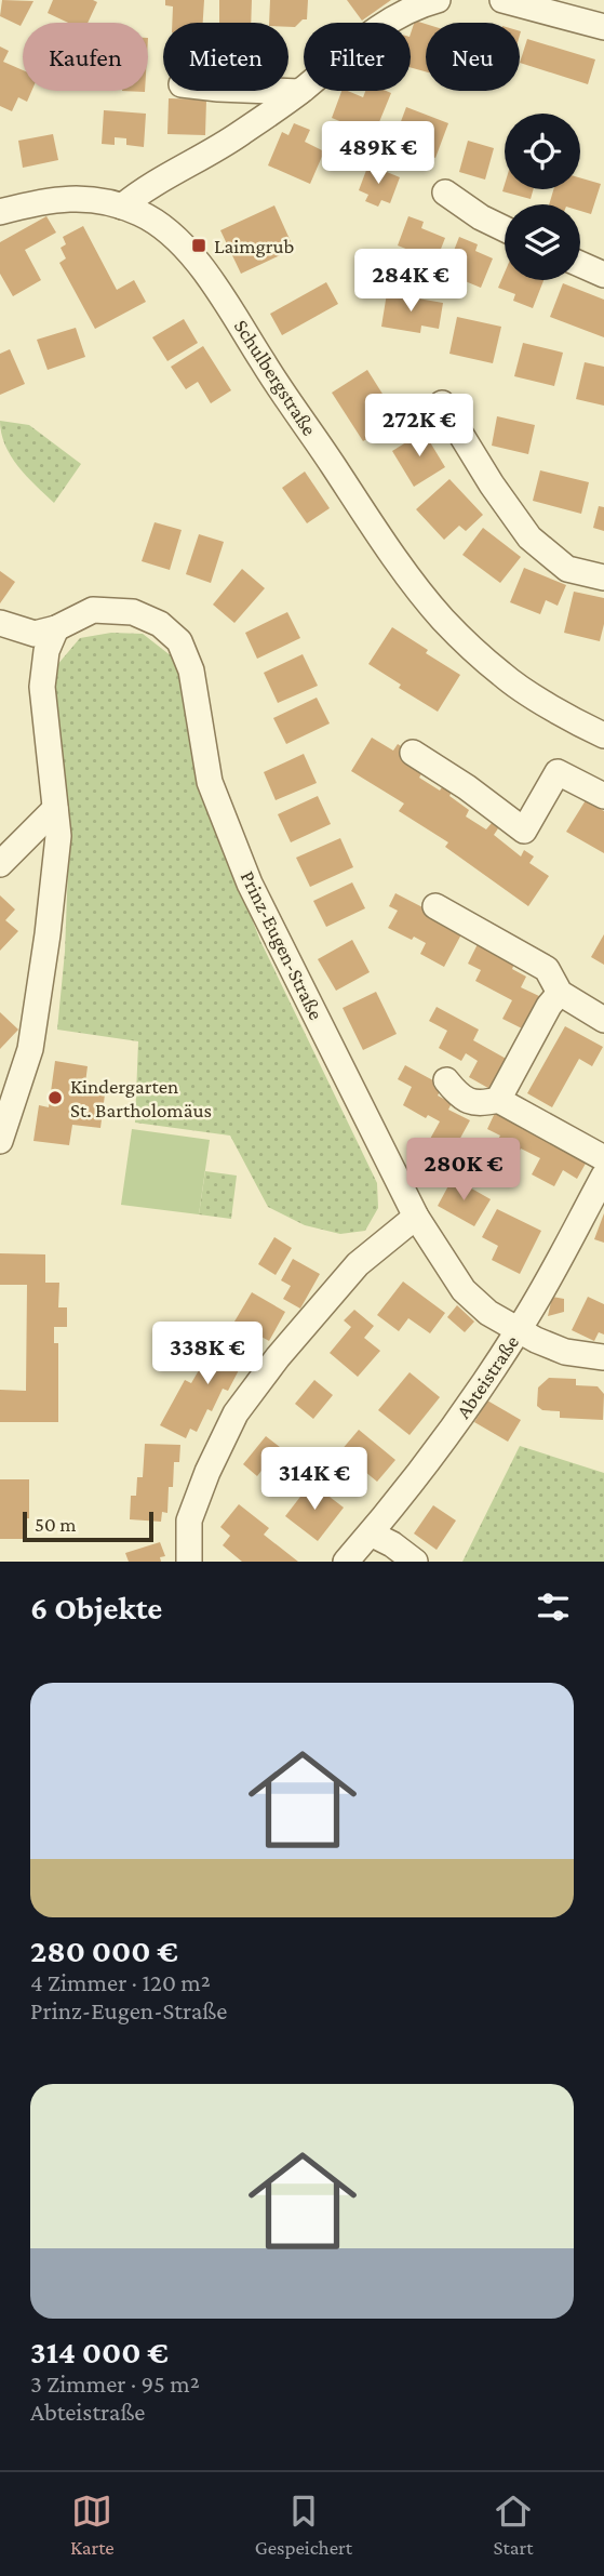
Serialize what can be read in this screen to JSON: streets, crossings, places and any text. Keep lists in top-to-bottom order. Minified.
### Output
{"streets":{"street":["Schulbergstraße","Prinz-Eugen-Straße","Abteistraße"]},"crossings":[["Prinz-Eugen-Straße","Abteistraße"]],"places":{"transit":["Laimgrub"],"other":["Kindergarten St. Bartholomäus"]},"scale_bar":"50 m","page":{"chip":["Kaufen","Mieten","Filter","Neu"],"price":["489K €","284K €","272K €","280K €","338K €","314K €"],"scale":"50 m","heading":"6 Objekte","list":[{"name":"280 000 €","note":"4 Zimmer · 120 m² · Prinz-Eugen-Straße"},{"name":"314 000 €","note":"3 Zimmer · 95 m² · Abteistraße"}],"tabs":["Karte","Gespeichert","Start"]}}
